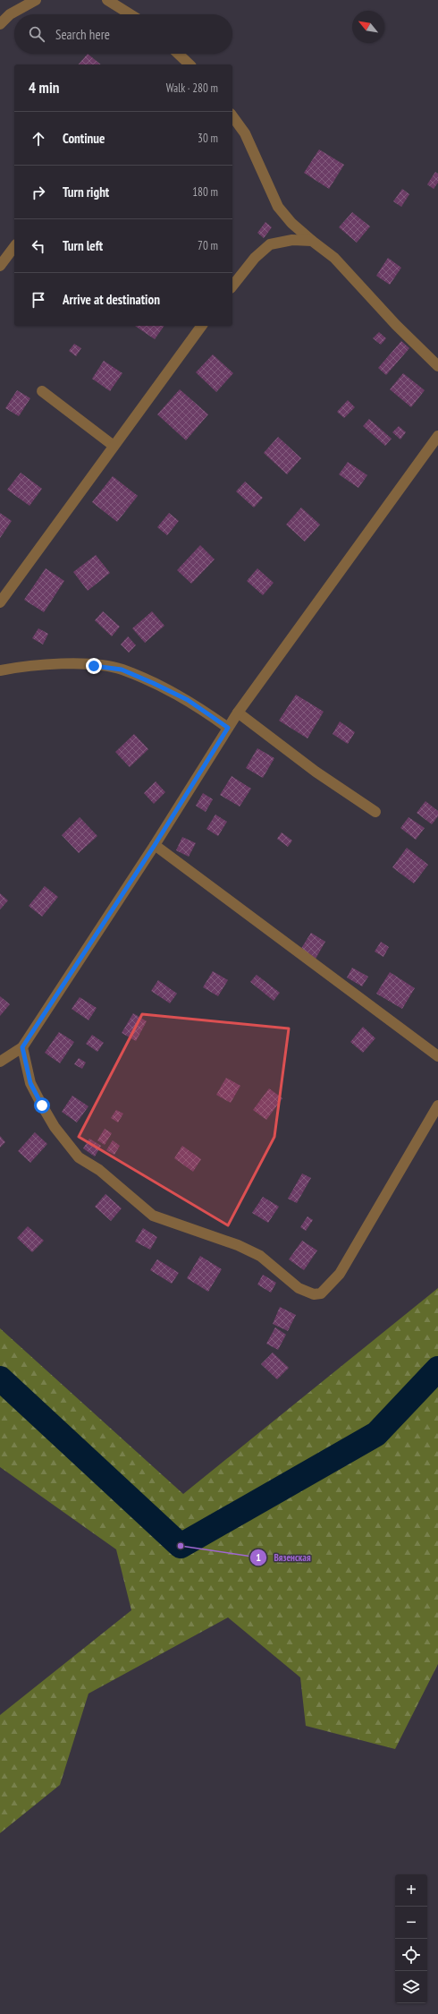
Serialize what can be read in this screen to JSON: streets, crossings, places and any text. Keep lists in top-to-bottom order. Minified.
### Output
{"places":["Вязенская"],"north":"top left","page":{"search":"Search here","heading":["4 min","Walk · 280 m"],"list":[["Continue","30 m"],["Turn right","180 m"],["Turn left","70 m"],"Arrive at destination"],"map_buttons":["+","−"]}}
